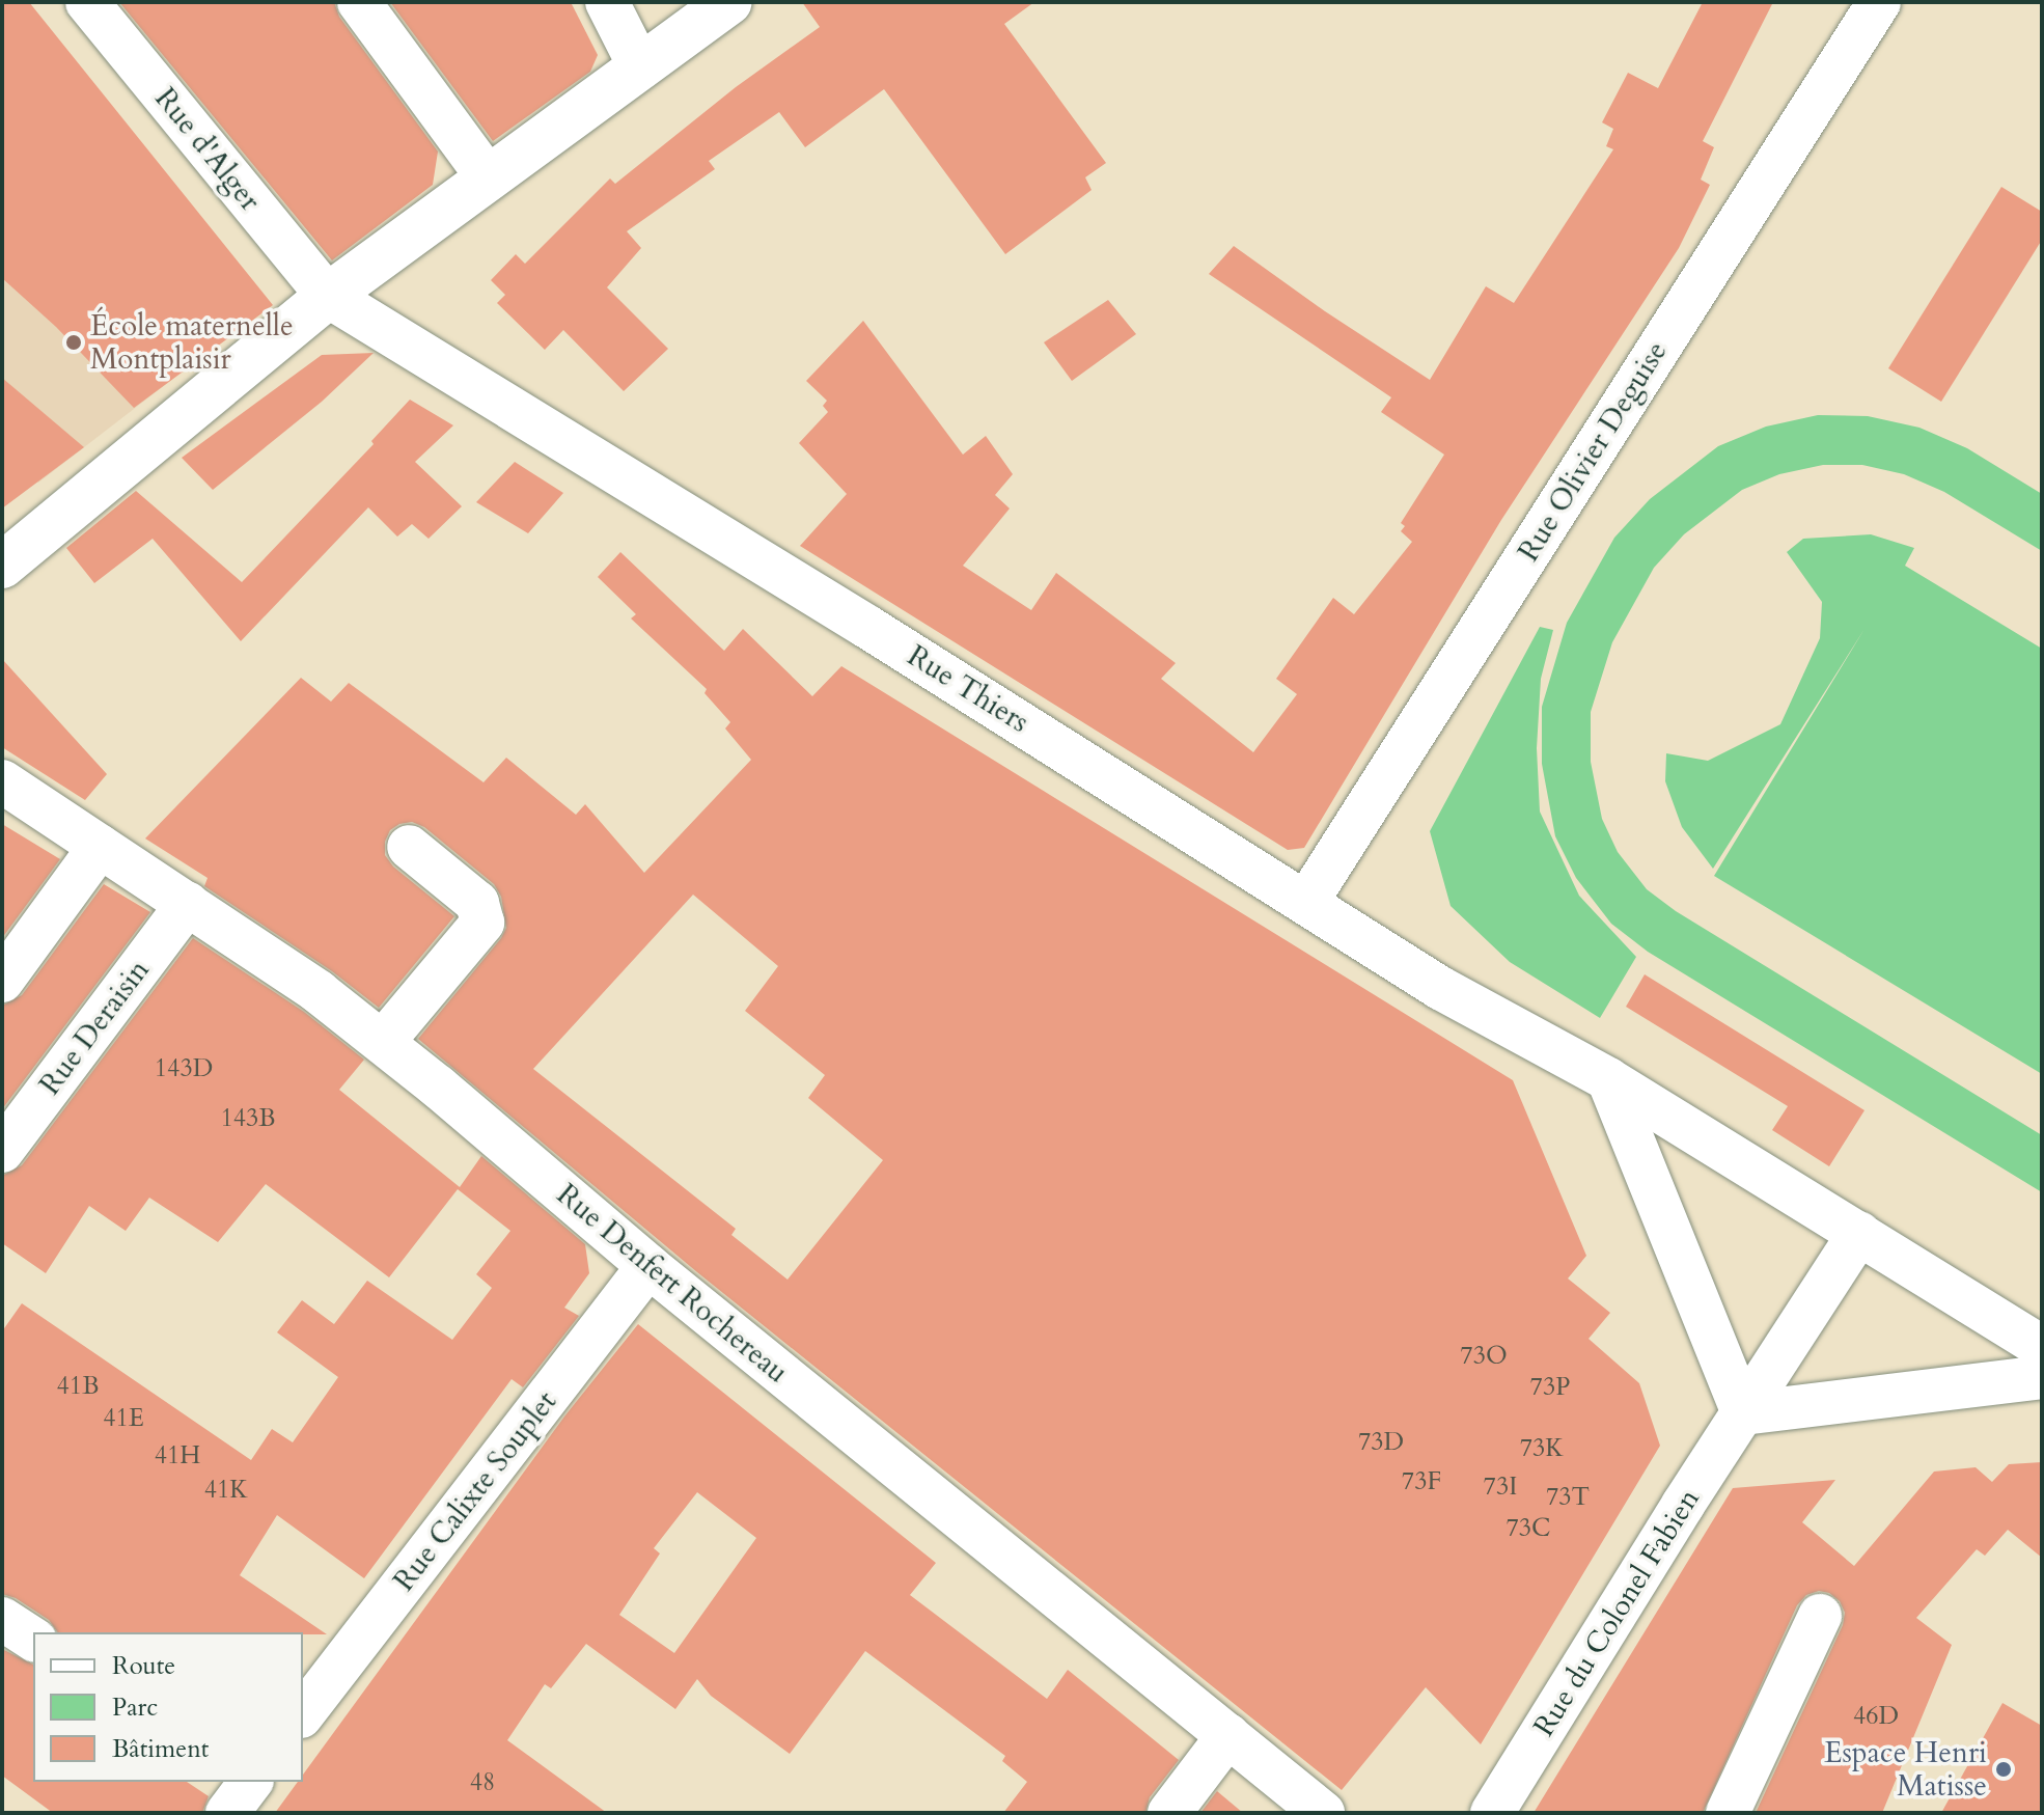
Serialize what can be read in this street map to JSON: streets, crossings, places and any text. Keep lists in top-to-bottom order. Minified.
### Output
{"streets":{"street":["Rue d'Alger","Rue Olivier Deguise","Rue Thiers","Rue Deraisin","Rue Denfert Rochereau","Rue Calixte Souplet","Rue du Colonel Fabien"]},"crossings":[["Rue d'Alger","Rue Thiers"],["Rue Olivier Deguise","Rue Thiers"],["Rue Thiers","Rue du Colonel Fabien"],["Rue Deraisin","Rue Denfert Rochereau"],["Rue Denfert Rochereau","Rue Calixte Souplet"]],"places":["École maternelle Montplaisir","Espace Henri Matisse"],"house_numbers":["143D","143B","73O","41B","73P","41E","73D","73K","41H","73F","73I","41K","73T","73C","46D","48"],"legend":["Route","Parc","Bâtiment"]}
